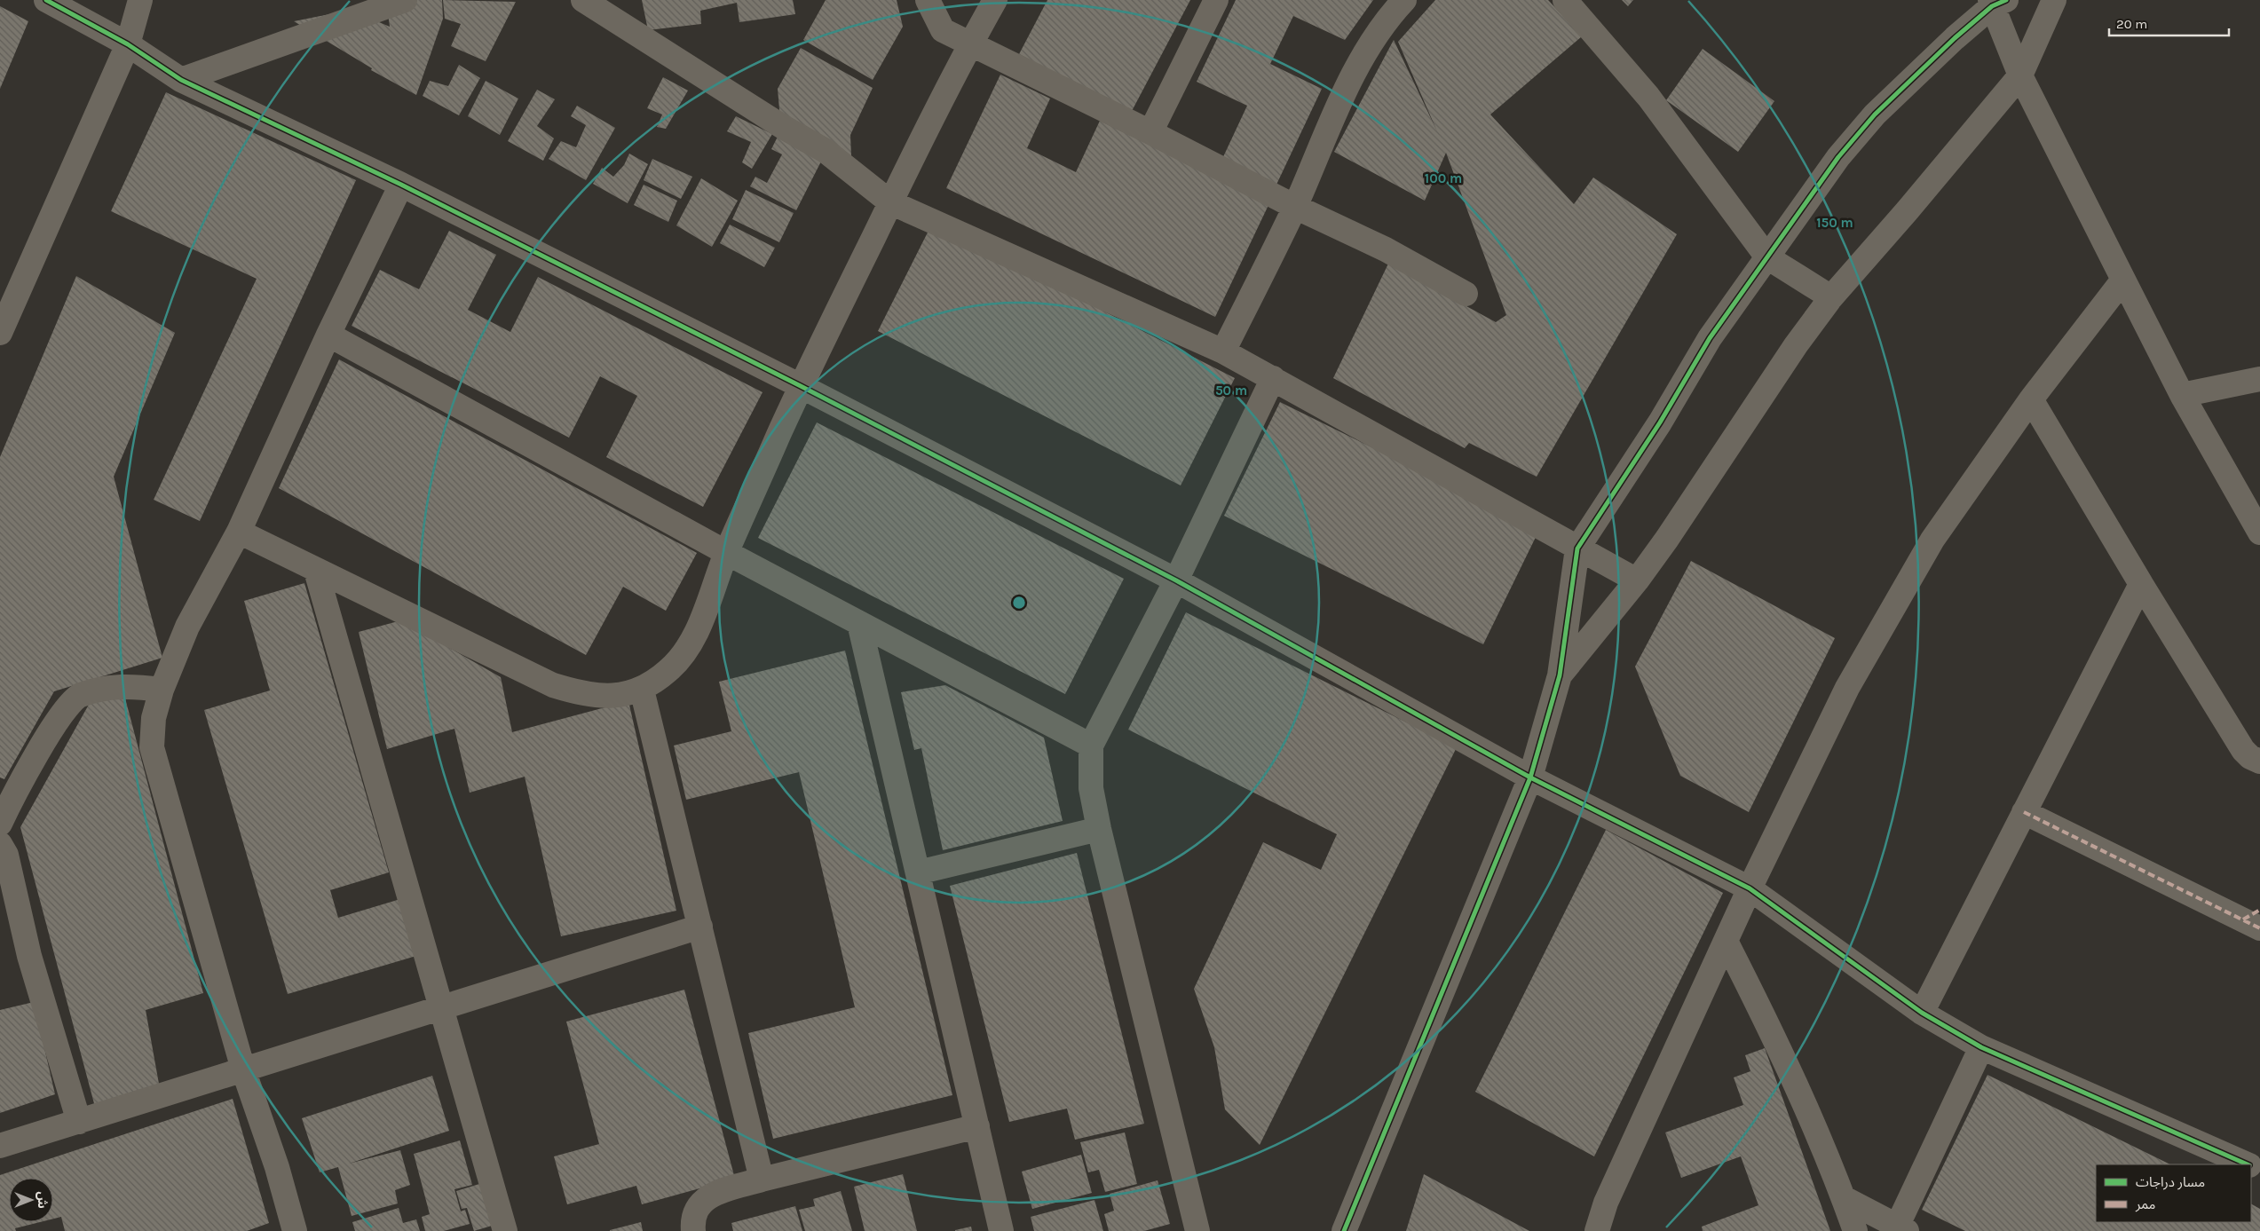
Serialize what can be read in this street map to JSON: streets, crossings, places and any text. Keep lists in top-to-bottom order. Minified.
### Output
{"legend":["مسار دراجات","ممر"],"scale_bar":"20 m","north":"right","rings":["100 m","150 m","50 m"]}
